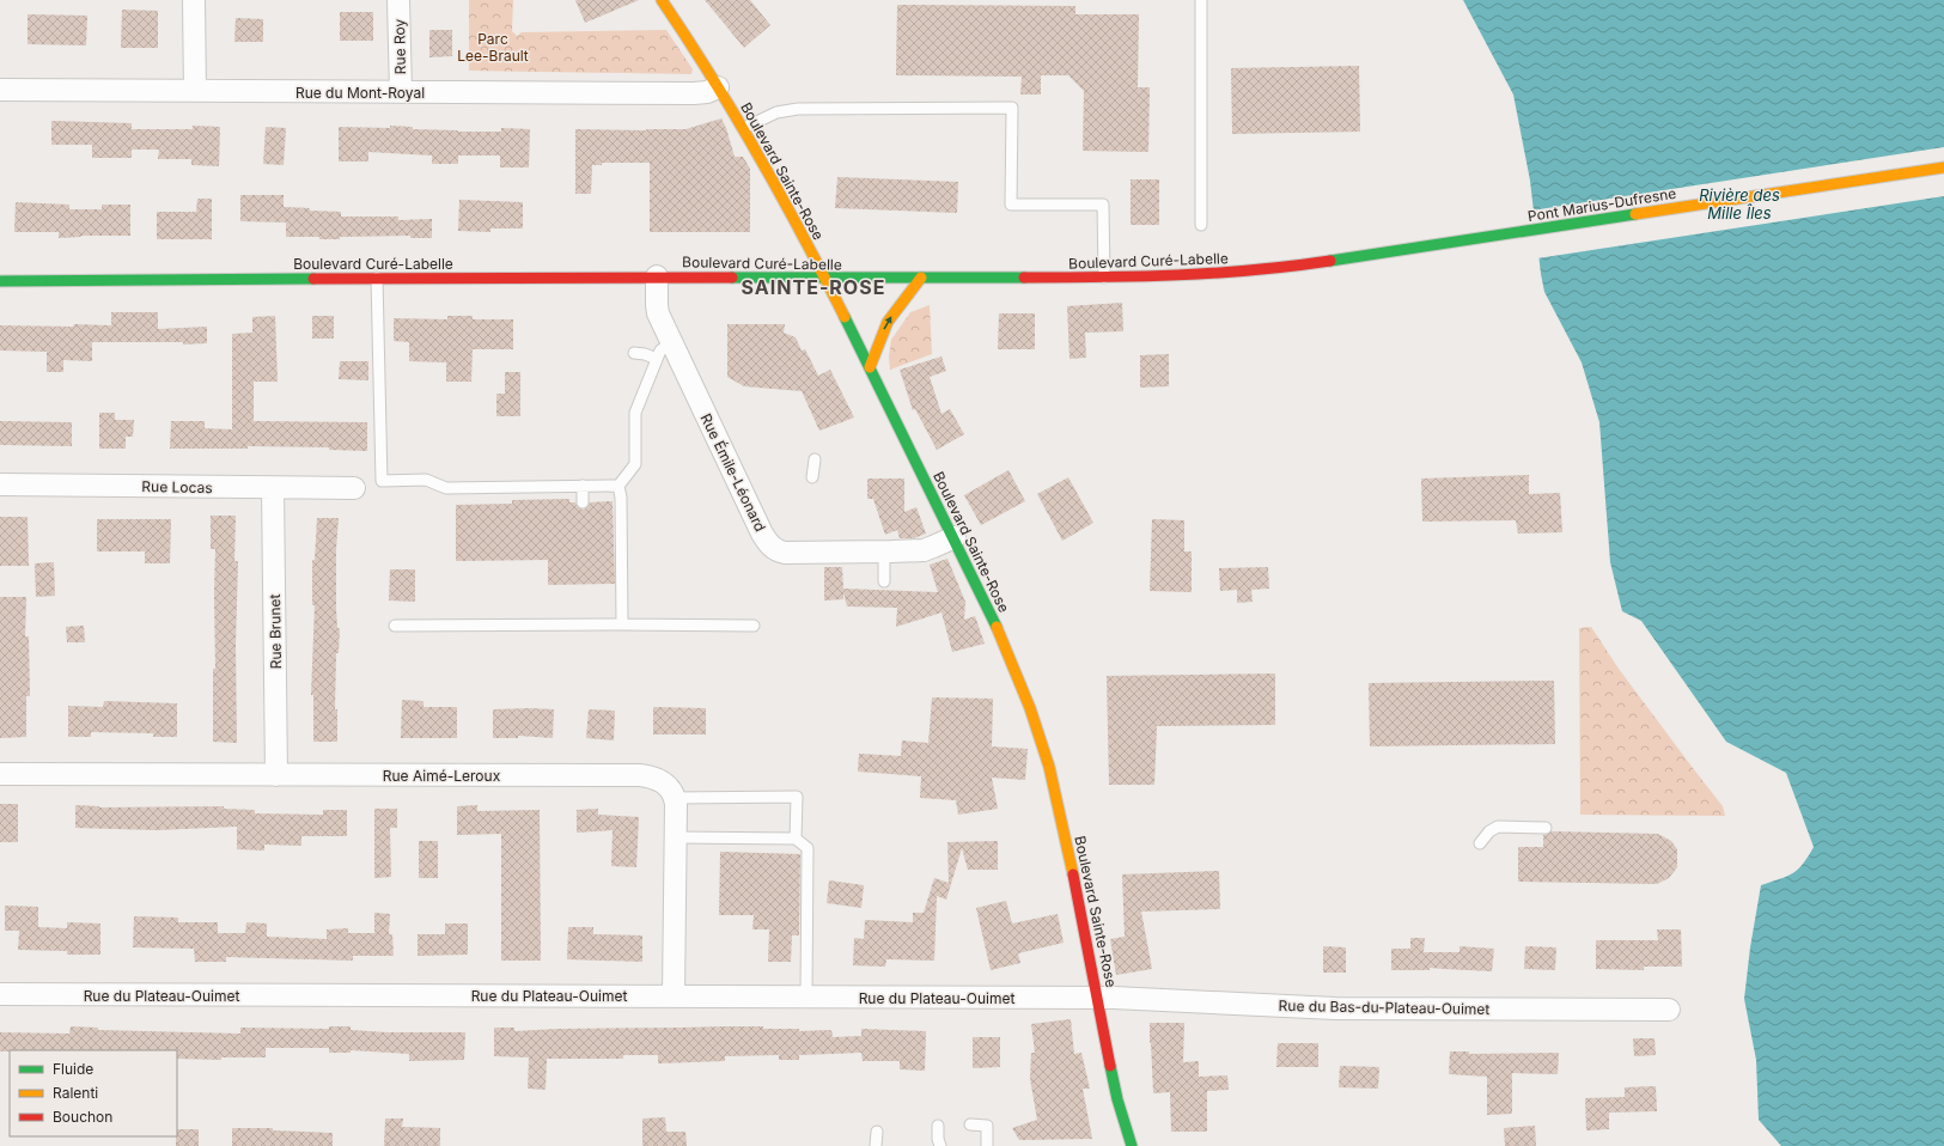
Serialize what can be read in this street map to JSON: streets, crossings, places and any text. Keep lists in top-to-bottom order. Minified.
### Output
{"streets":{"main road":["Boulevard Sainte-Rose","Pont Marius-Dufresne","Boulevard Curé-Labelle"],"street":["Rue Roy","Rue du Mont-Royal","Rue Émile-Léonard","Rue Locas","Rue Brunet","Rue Aimé-Leroux","Rue du Plateau-Ouimet","Rue du Bas-du-Plateau-Ouimet"]},"crossings":[["Rue Roy","Rue du Mont-Royal"],["Rue du Mont-Royal","Boulevard Sainte-Rose"],["Boulevard Sainte-Rose","Boulevard Curé-Labelle"],["Boulevard Sainte-Rose","Rue Émile-Léonard"],["Boulevard Sainte-Rose","Rue du Plateau-Ouimet"],["Boulevard Sainte-Rose","Rue du Bas-du-Plateau-Ouimet"],["Pont Marius-Dufresne","Boulevard Curé-Labelle"],["Boulevard Curé-Labelle","Rue Émile-Léonard"],["Rue Locas","Rue Brunet"],["Rue Brunet","Rue Aimé-Leroux"],["Rue du Plateau-Ouimet","Rue du Bas-du-Plateau-Ouimet"]],"districts":["SAINTE-ROSE"],"water":["Rivière des Mille Îles"],"parks":["Parc Lee-Brault"],"legend":["Fluide","Ralenti","Bouchon"]}
